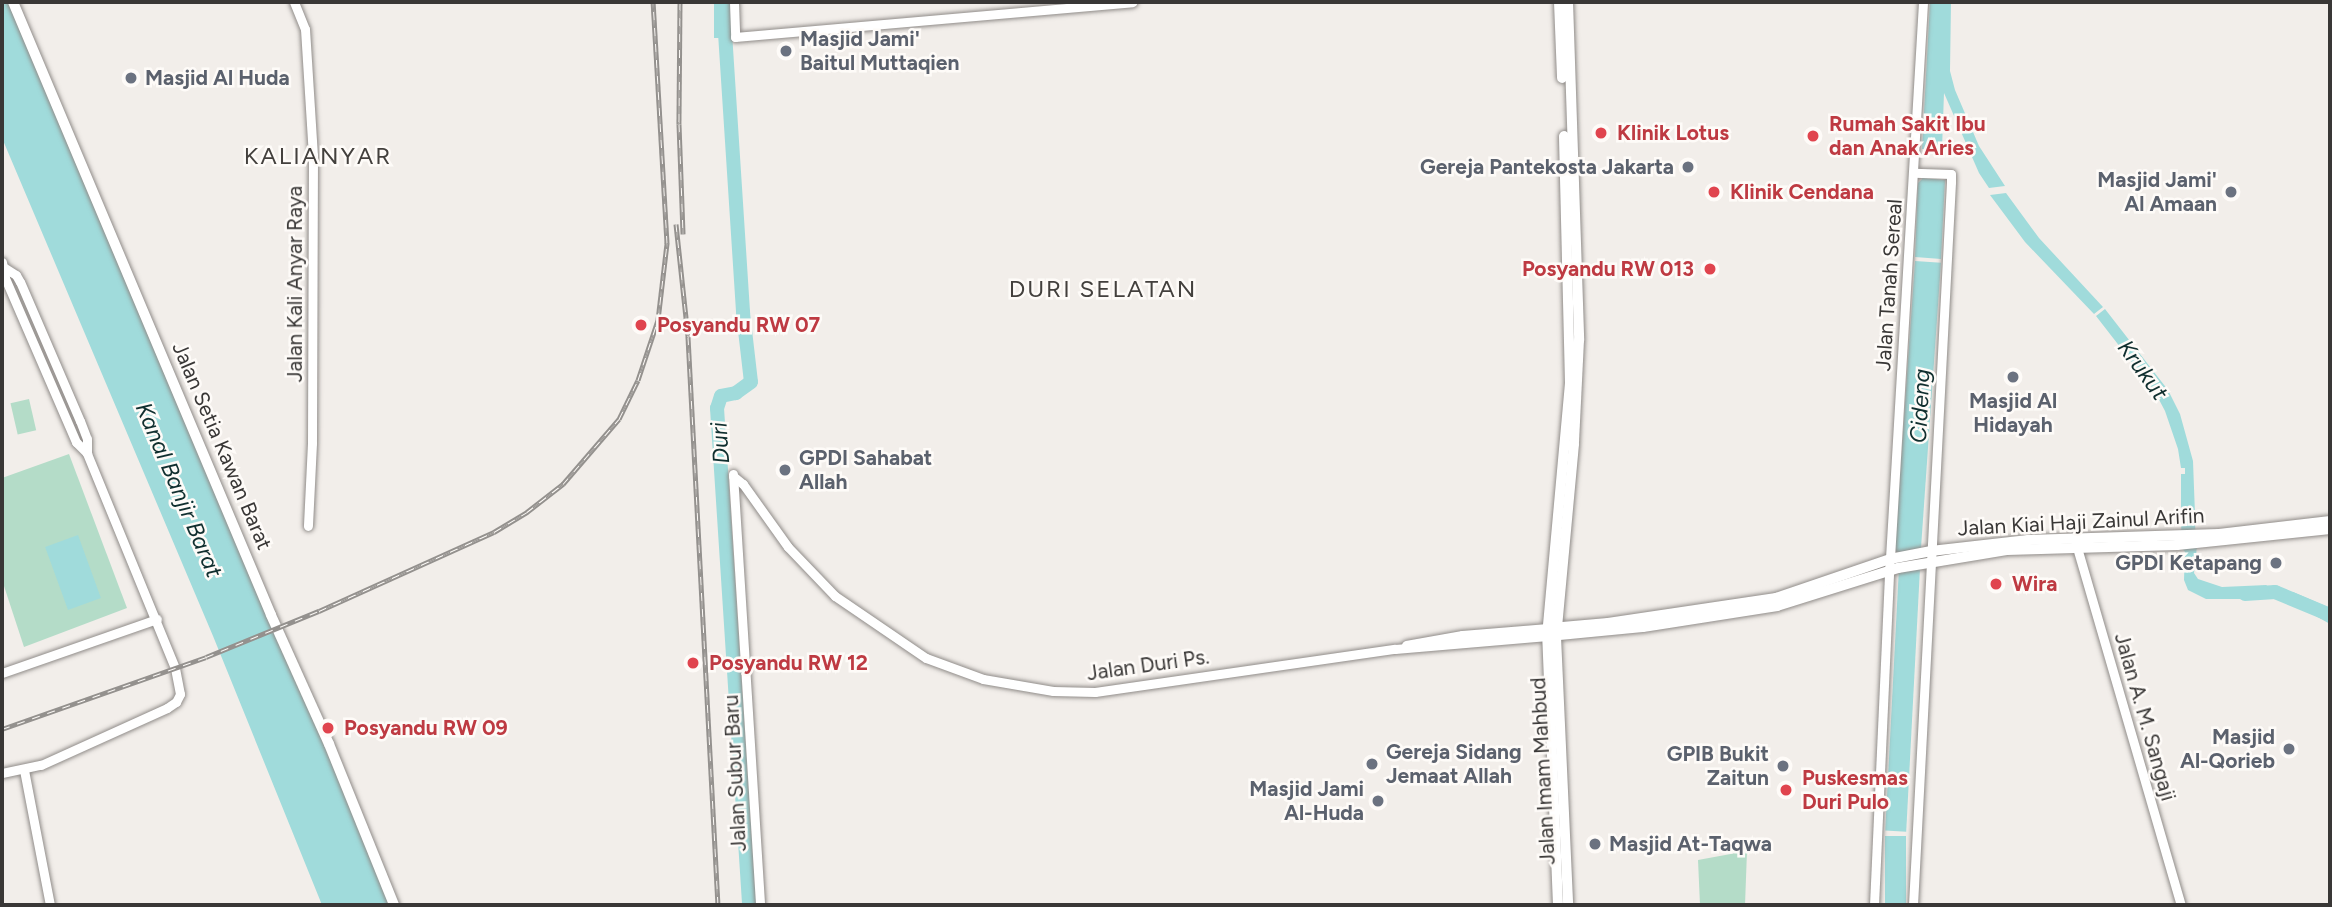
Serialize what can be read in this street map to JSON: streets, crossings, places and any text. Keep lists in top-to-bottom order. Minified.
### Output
{"streets":{"main road":["Jalan Setia Kawan Barat","Jalan Kiai Haji Zainul Arifin","Jalan Imam Mahbud"],"street":["Jalan Kali Anyar Raya","Jalan Tanah Sereal","Jalan Duri Ps.","Jalan A. M. Sangaji","Jalan Subur Baru"]},"crossings":[["Jalan Tanah Sereal","Jalan Kiai Haji Zainul Arifin"],["Jalan Kiai Haji Zainul Arifin","Jalan Duri Ps."],["Jalan Kiai Haji Zainul Arifin","Jalan A. M. Sangaji"],["Jalan Kiai Haji Zainul Arifin","Jalan Imam Mahbud"],["Jalan Duri Ps.","Jalan Imam Mahbud"],["Jalan Duri Ps.","Jalan Subur Baru"]],"districts":["KALIANYAR","DURI SELATAN"],"water":["Krukut","Cideng","Duri","Kanal Banjir Barat"],"places":["Masjid Jami' Baitul Muttaqien","Masjid Al Huda","Klinik Lotus","Rumah Sakit Ibu dan Anak Aries","Gereja Pantekosta Jakarta","Klinik Cendana","Masjid Jami' Al Amaan","Posyandu RW 013","Posyandu RW 07","Masjid Al Hidayah","GPDI Sahabat Allah","GPDI Ketapang","Wira","Posyandu RW 12","Posyandu RW 09","Masjid Al-Qorieb","Gereja Sidang Jemaat Allah","GPIB Bukit Zaitun","Puskesmas Duri Pulo","Masjid Jami Al-Huda","Masjid At-Taqwa"]}
